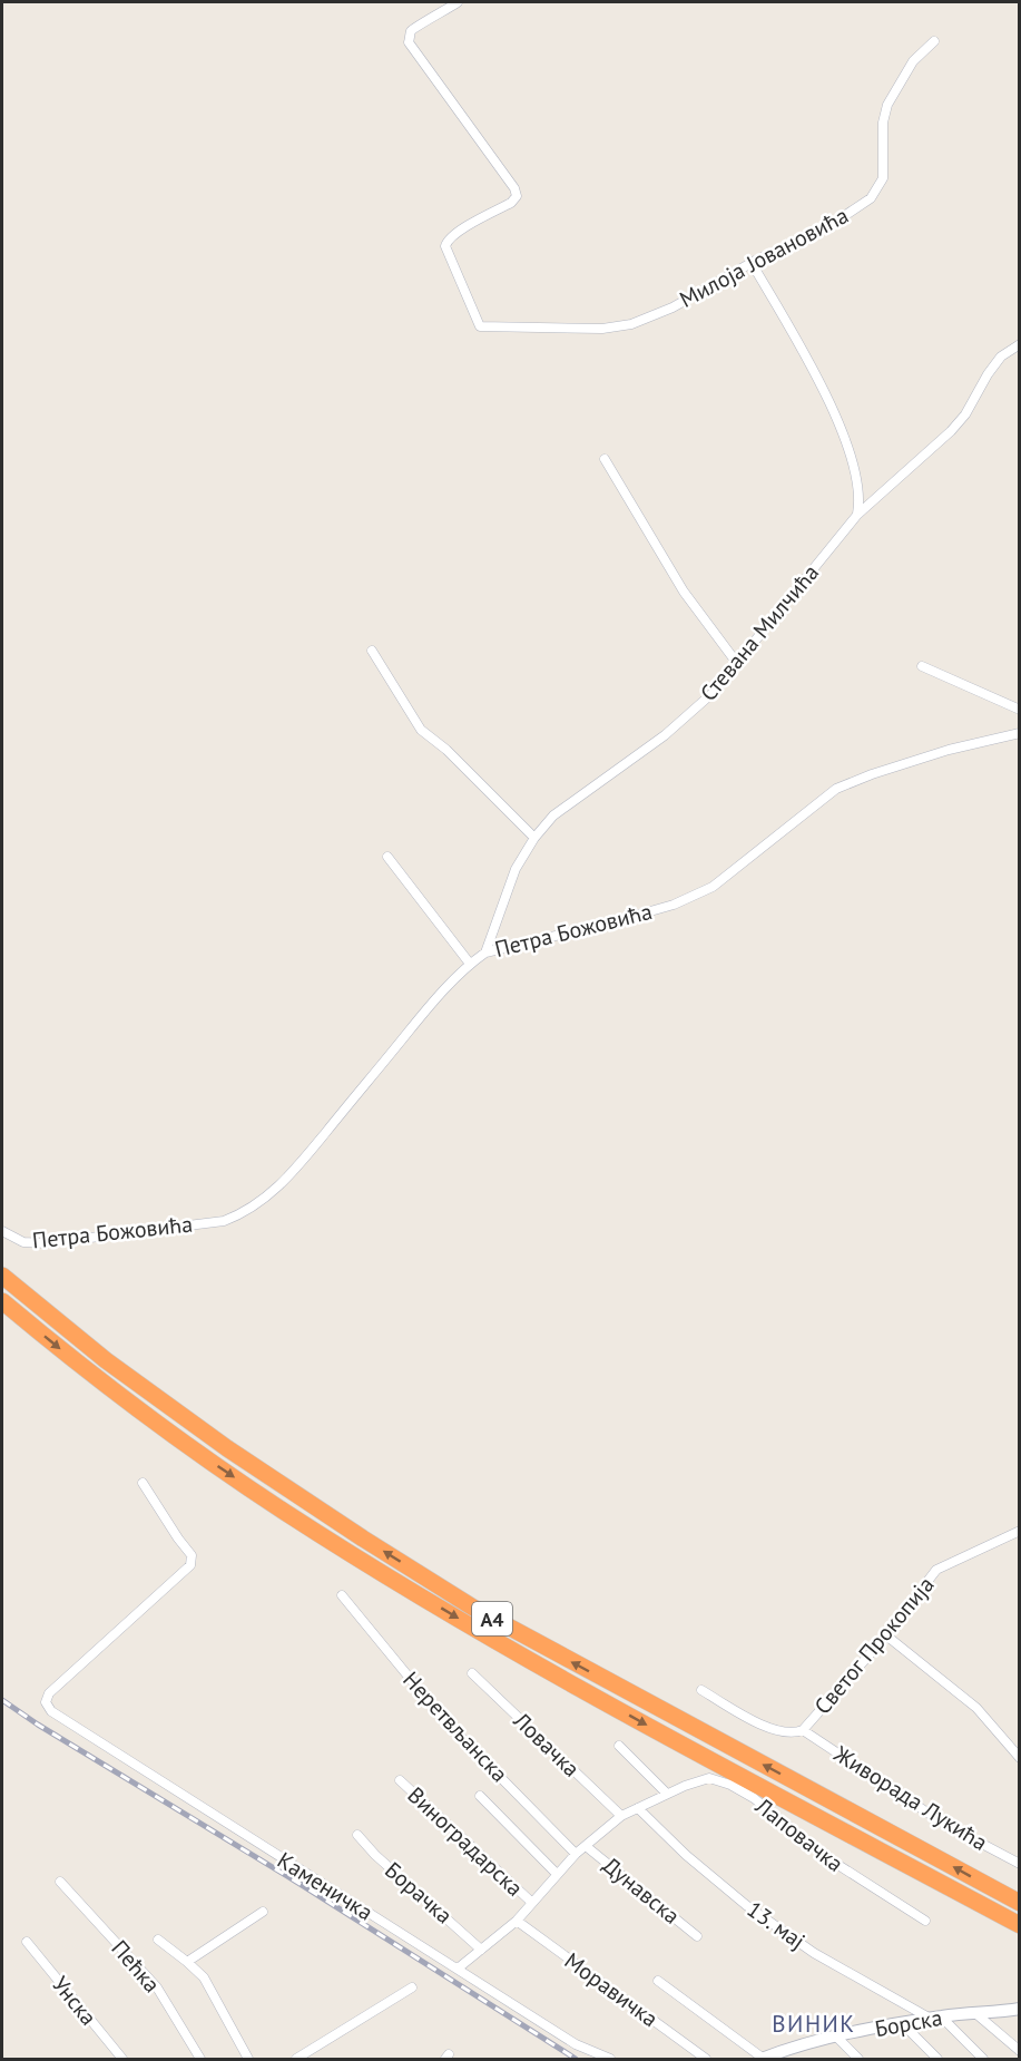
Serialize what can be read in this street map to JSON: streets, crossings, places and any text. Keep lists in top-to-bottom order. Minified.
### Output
{"streets":{"highway":["A4"],"street":["Милоја Јовановића","Стевана Милчића","Петра Божовића","Светог Прокопија","Неретвљанска","Ловачка","Живорада Лукића","Лаповачка","Виноградарска","Каменичка","Дунавска","Борачка","13. мај","Пећка","Моравичка","Унска","Борска"]},"crossings":[["Стевана Милчића","Петра Божовића"],["Светог Прокопија","Живорада Лукића"],["Неретвљанска","Лаповачка"],["Ловачка","Лаповачка"],["Лаповачка","Виноградарска"],["Лаповачка","Каменичка"],["Лаповачка","Дунавска"],["Лаповачка","Борачка"],["Лаповачка","13. мај"],["Лаповачка","Моравичка"],["13. мај","Борска"]],"districts":["ВИНИК"]}
